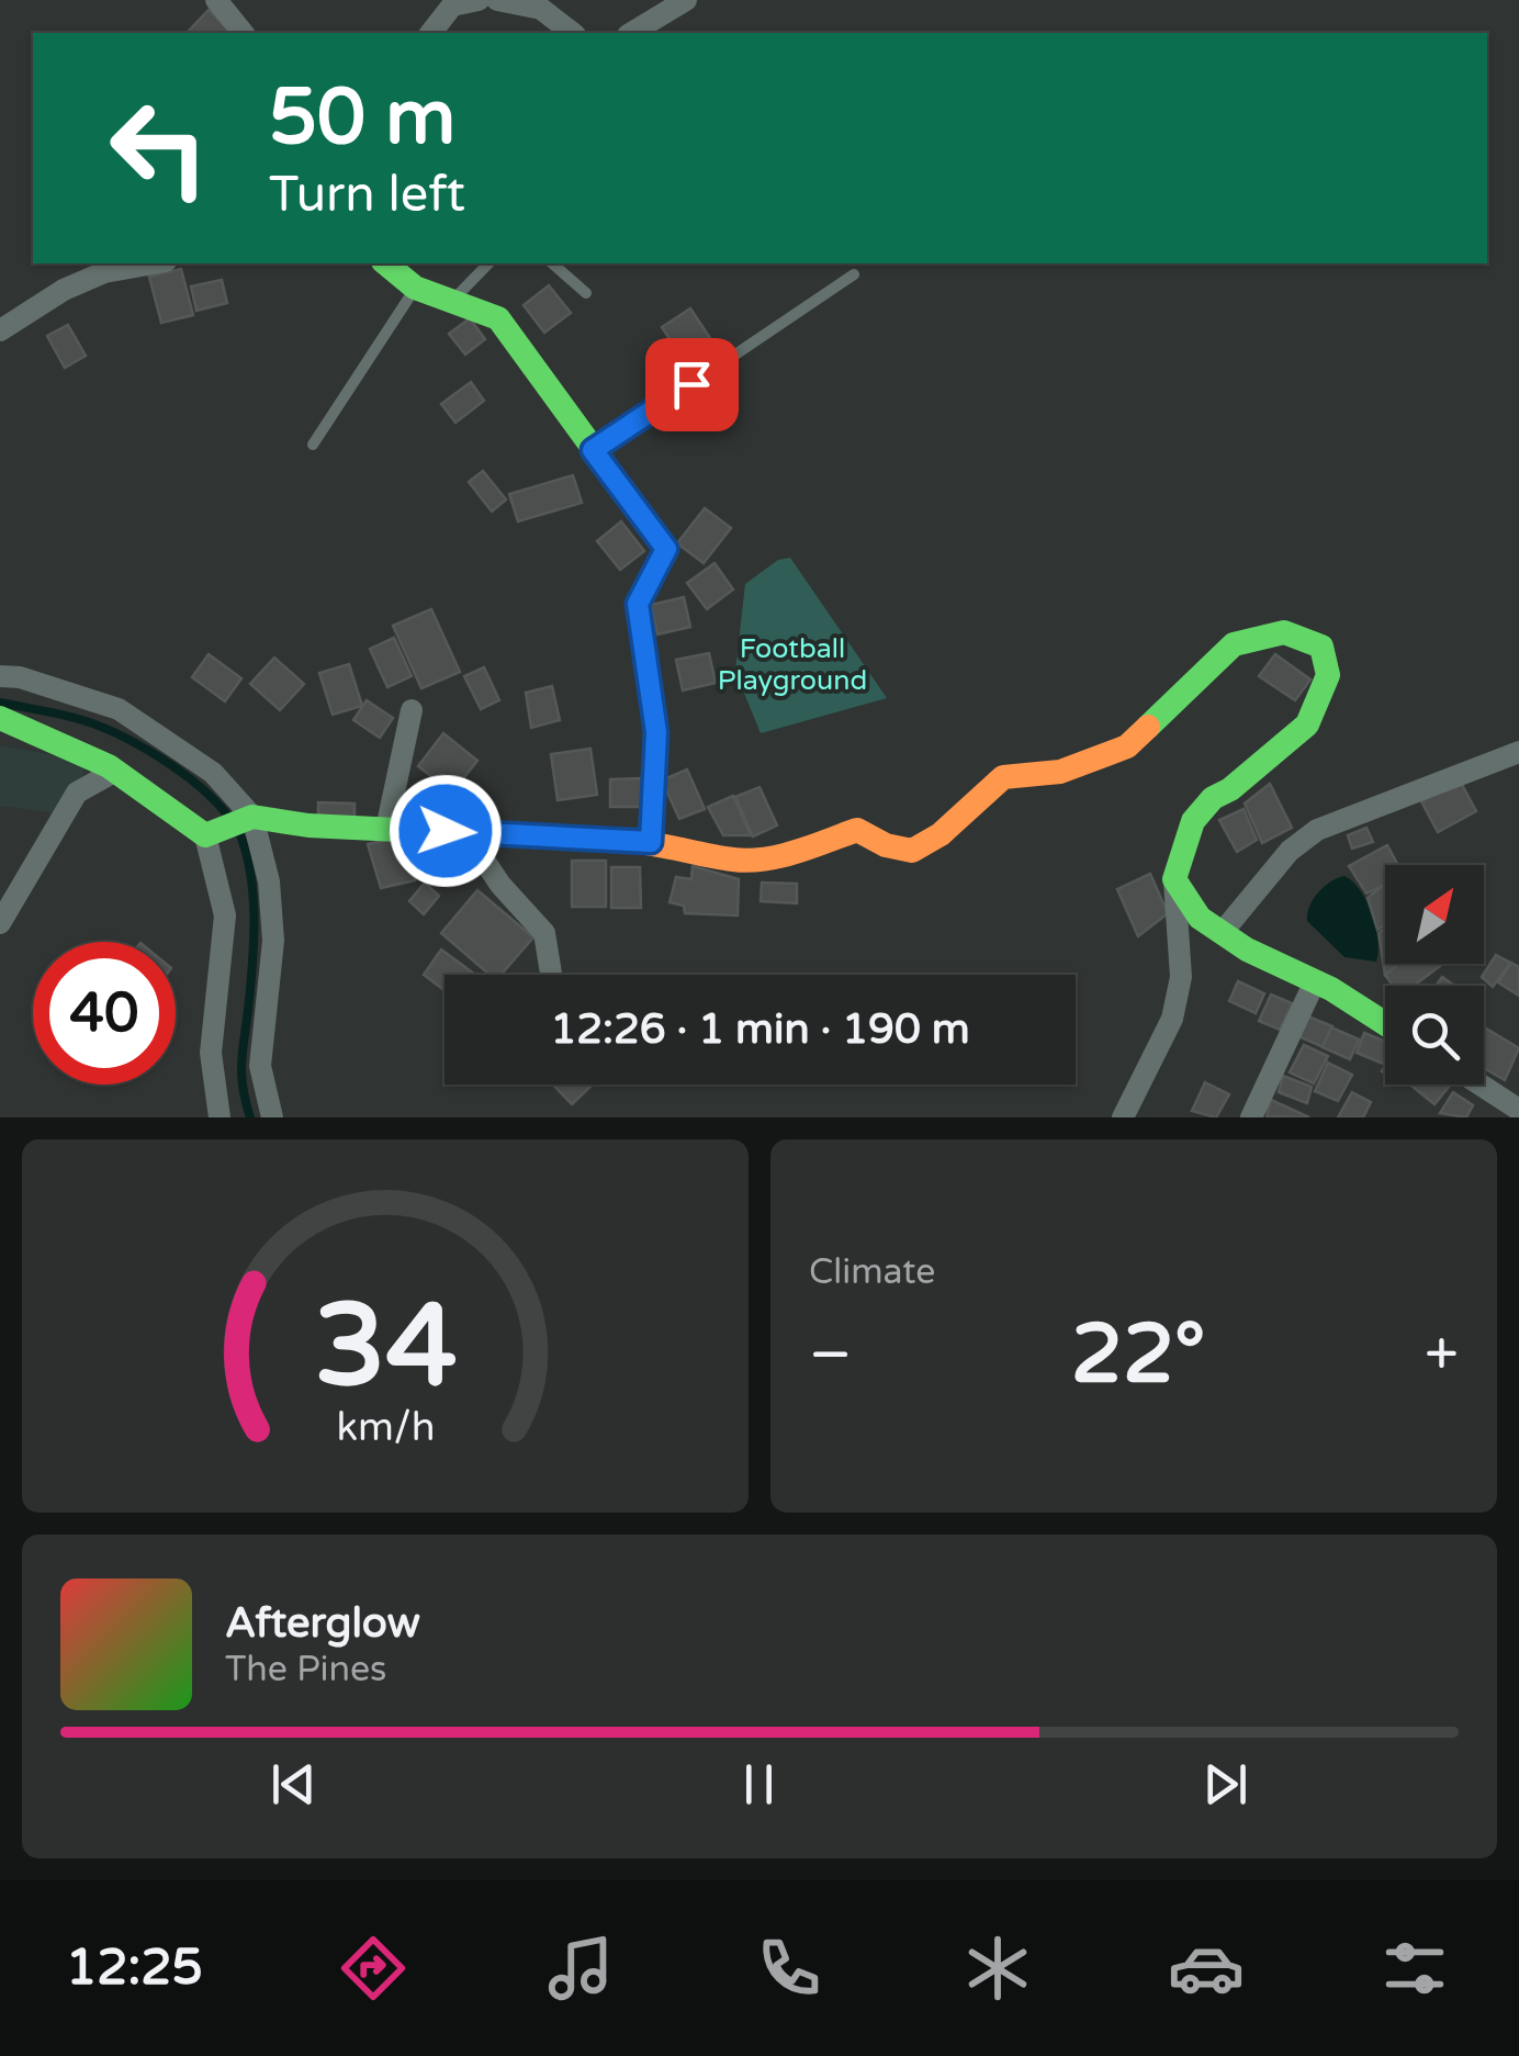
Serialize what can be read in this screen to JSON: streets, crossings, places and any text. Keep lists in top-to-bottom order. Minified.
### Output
{"parks":["Football Playground"],"north":"top right","page":{"turn":["50 m","Turn left"],"limit":"40","trip":"12:26 · 1 min · 190 m","tile":"Climate","heat":["−","22°","+"],"song":["Afterglow","The Pines"],"tabs":"12:25","gauge":["34","km/h"]}}
